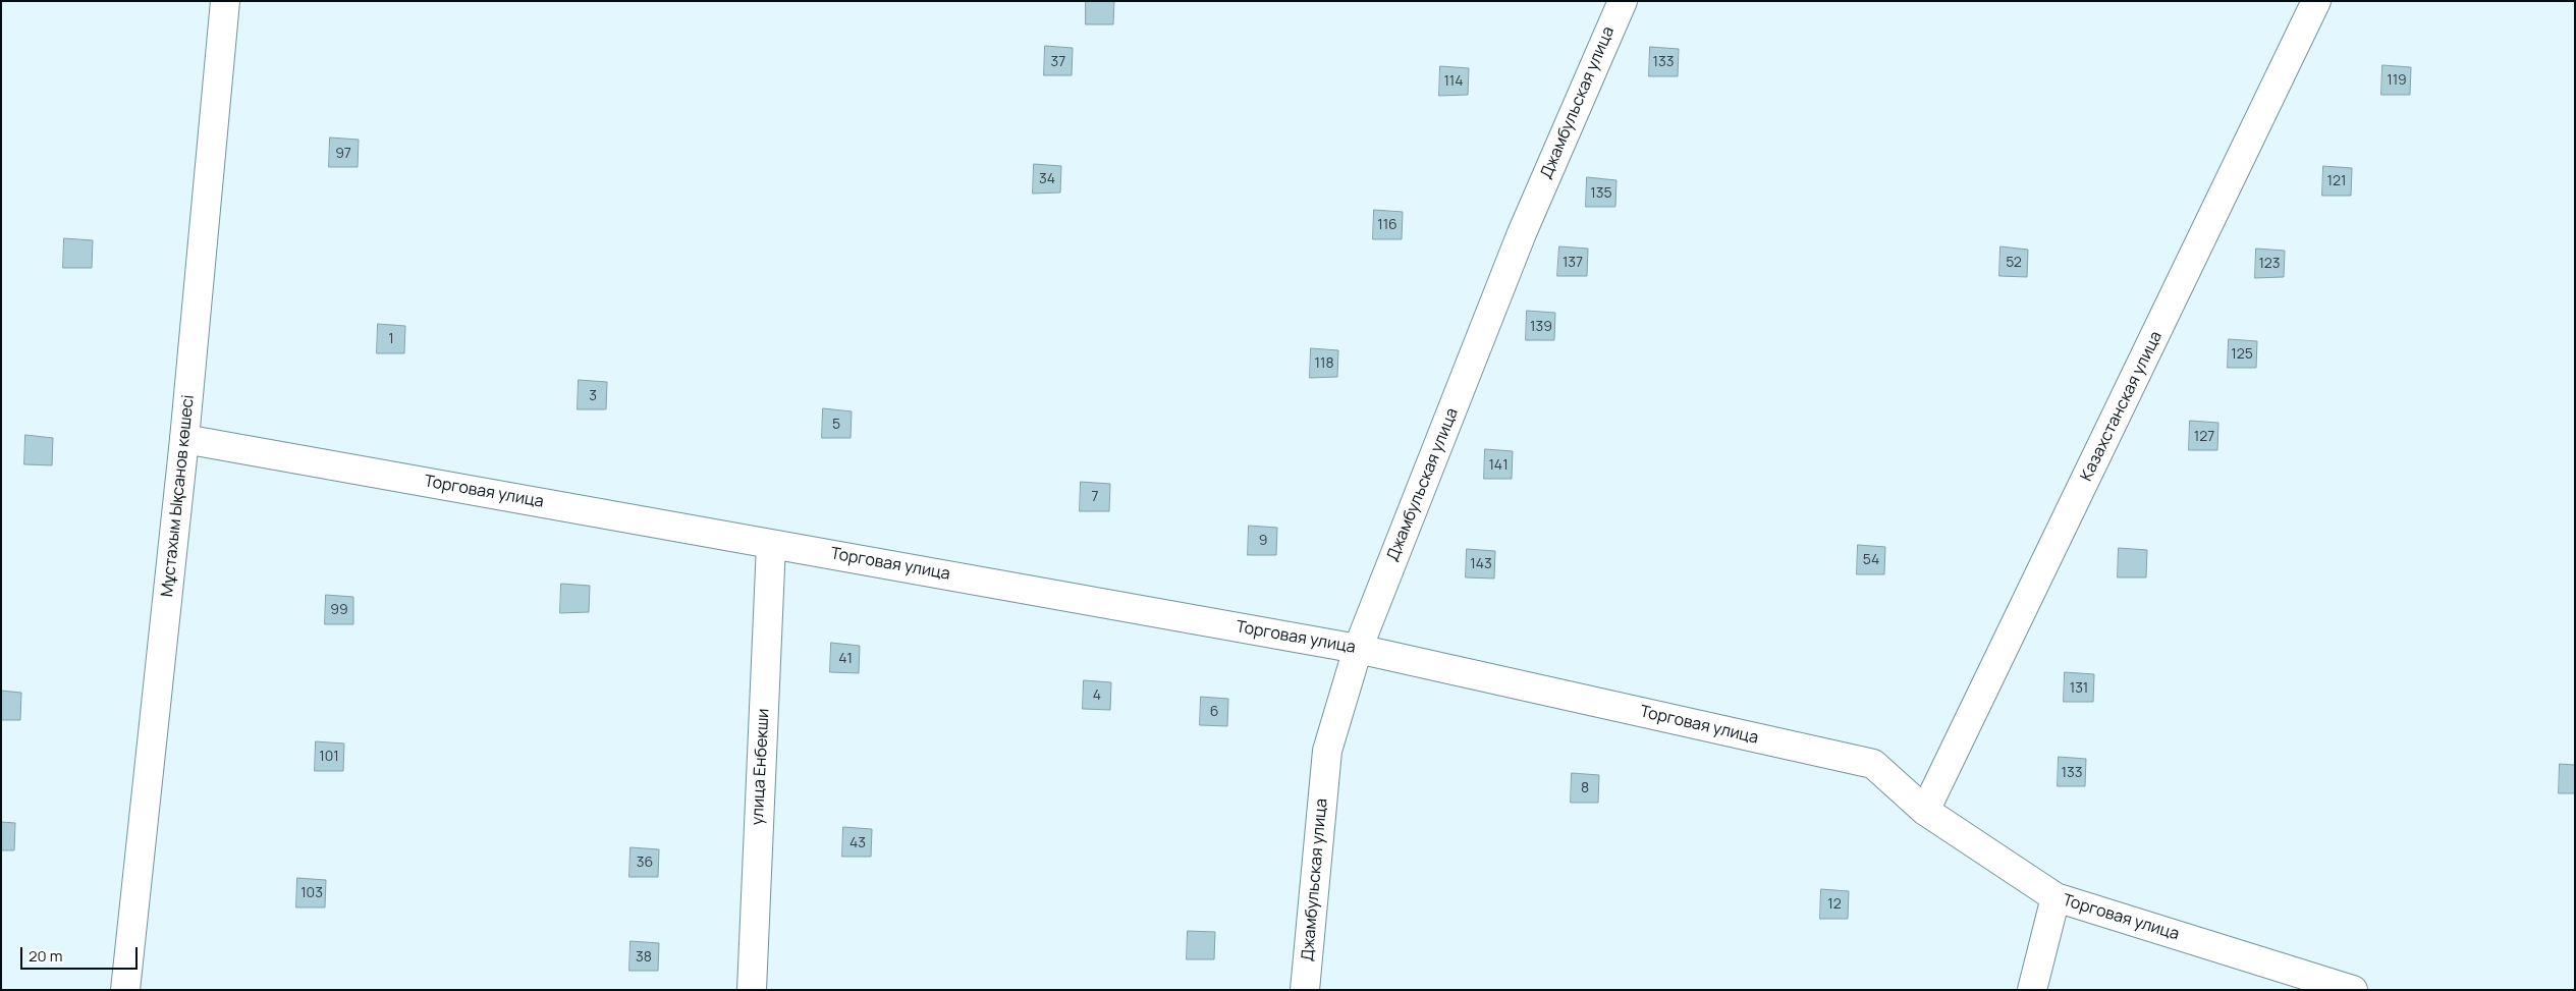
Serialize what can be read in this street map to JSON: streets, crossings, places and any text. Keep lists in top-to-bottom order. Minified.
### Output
{"streets":{"street":["Джамбульская улица","Казахстанская улица","Торговая улица","Мұстахым Ықсанов көшесі","улица Енбекши"]},"crossings":[["Джамбульская улица","Торговая улица"],["Казахстанская улица","Торговая улица"],["Торговая улица","Мұстахым Ықсанов көшесі"],["Торговая улица","улица Енбекши"]],"house_numbers":["37","133","119","114","97","34","121","135","116","137","52","123","139","1","125","118","3","5","127","141","7","9","54","143","99","41","131","4","6","101","133","8","43","36","103","12","38"],"scale_bar":"20 m"}
